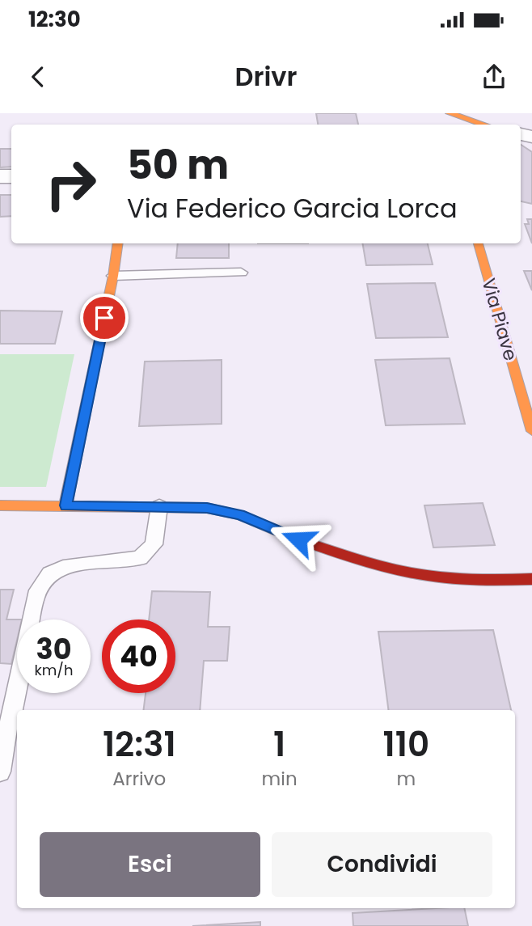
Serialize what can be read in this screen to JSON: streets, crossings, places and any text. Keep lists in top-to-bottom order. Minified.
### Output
{"streets":{"street":["Via Piave"]},"page":{"status":"12:30","header":"Drivr","turn":["50 m","Via Federico Garcia Lorca"],"speed":"30 km/h","limit":"40","eta":["12:31","Arrivo","1","min","110","m"],"buttons":["Esci","Condividi"]}}
